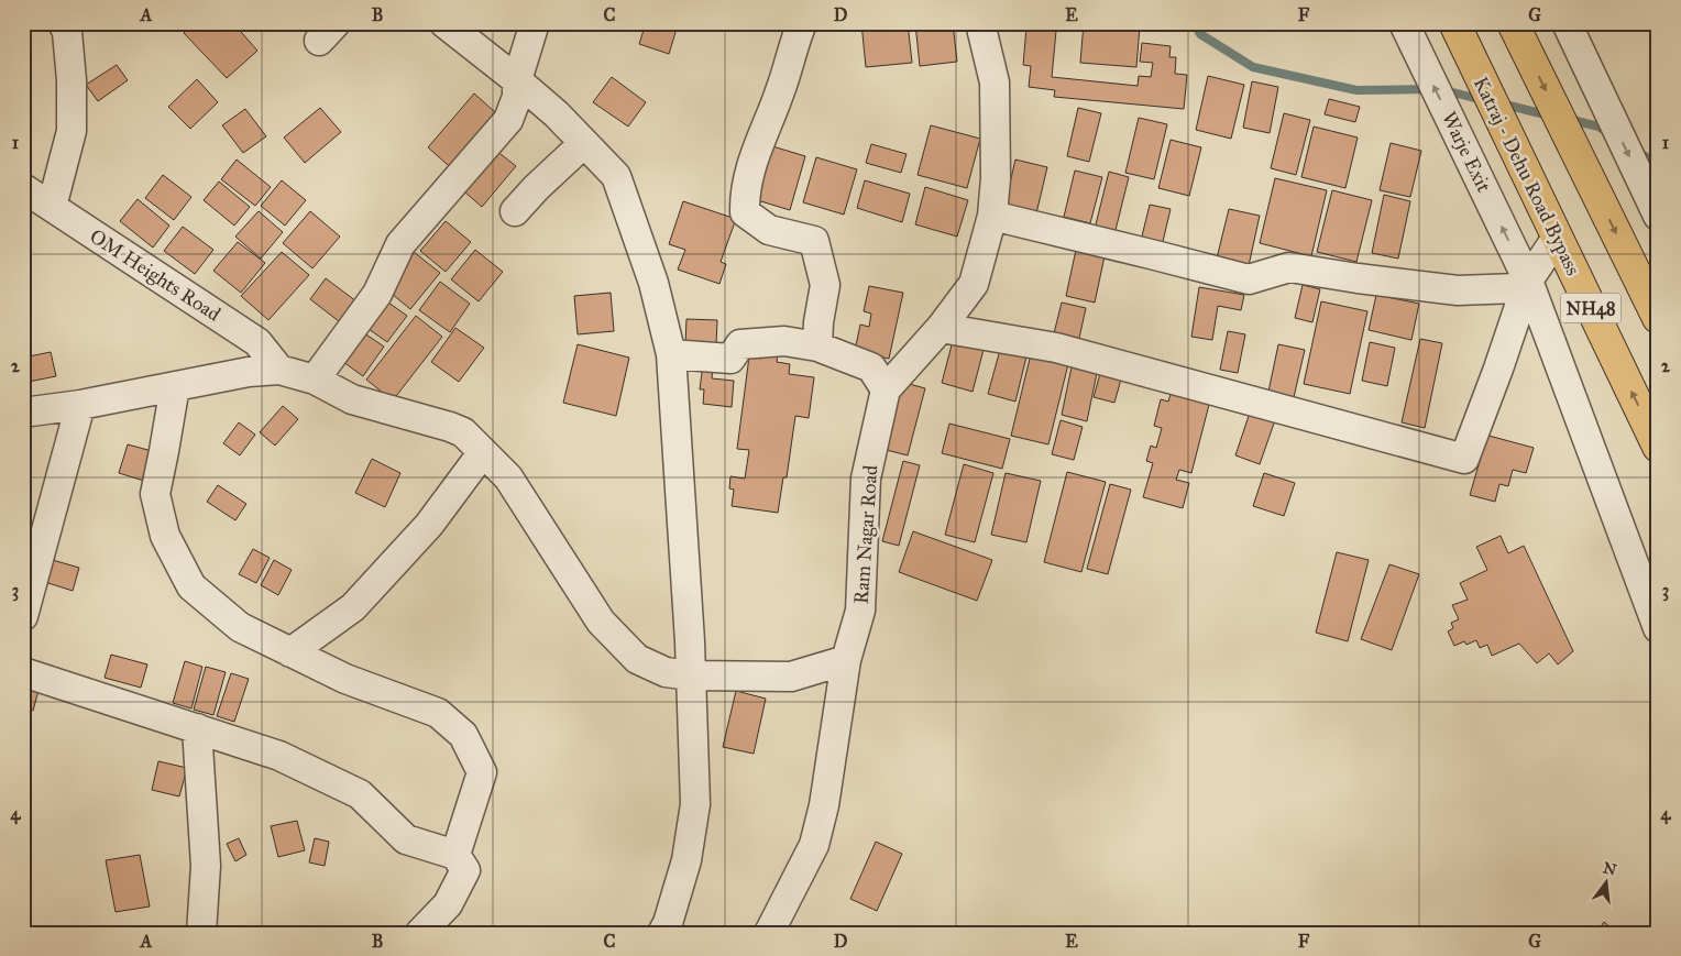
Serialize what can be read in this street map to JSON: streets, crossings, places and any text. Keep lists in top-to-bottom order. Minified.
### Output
{"streets":{"highway":["Katraj - Dehu Road Bypass","NH48"],"street":["Warje Exit","OM Heights Road","Ram Nagar Road"]},"north":"top","grid":{"columns":["A","B","C","D","E","F","G"],"rows":["1","2","3","4"]}}
